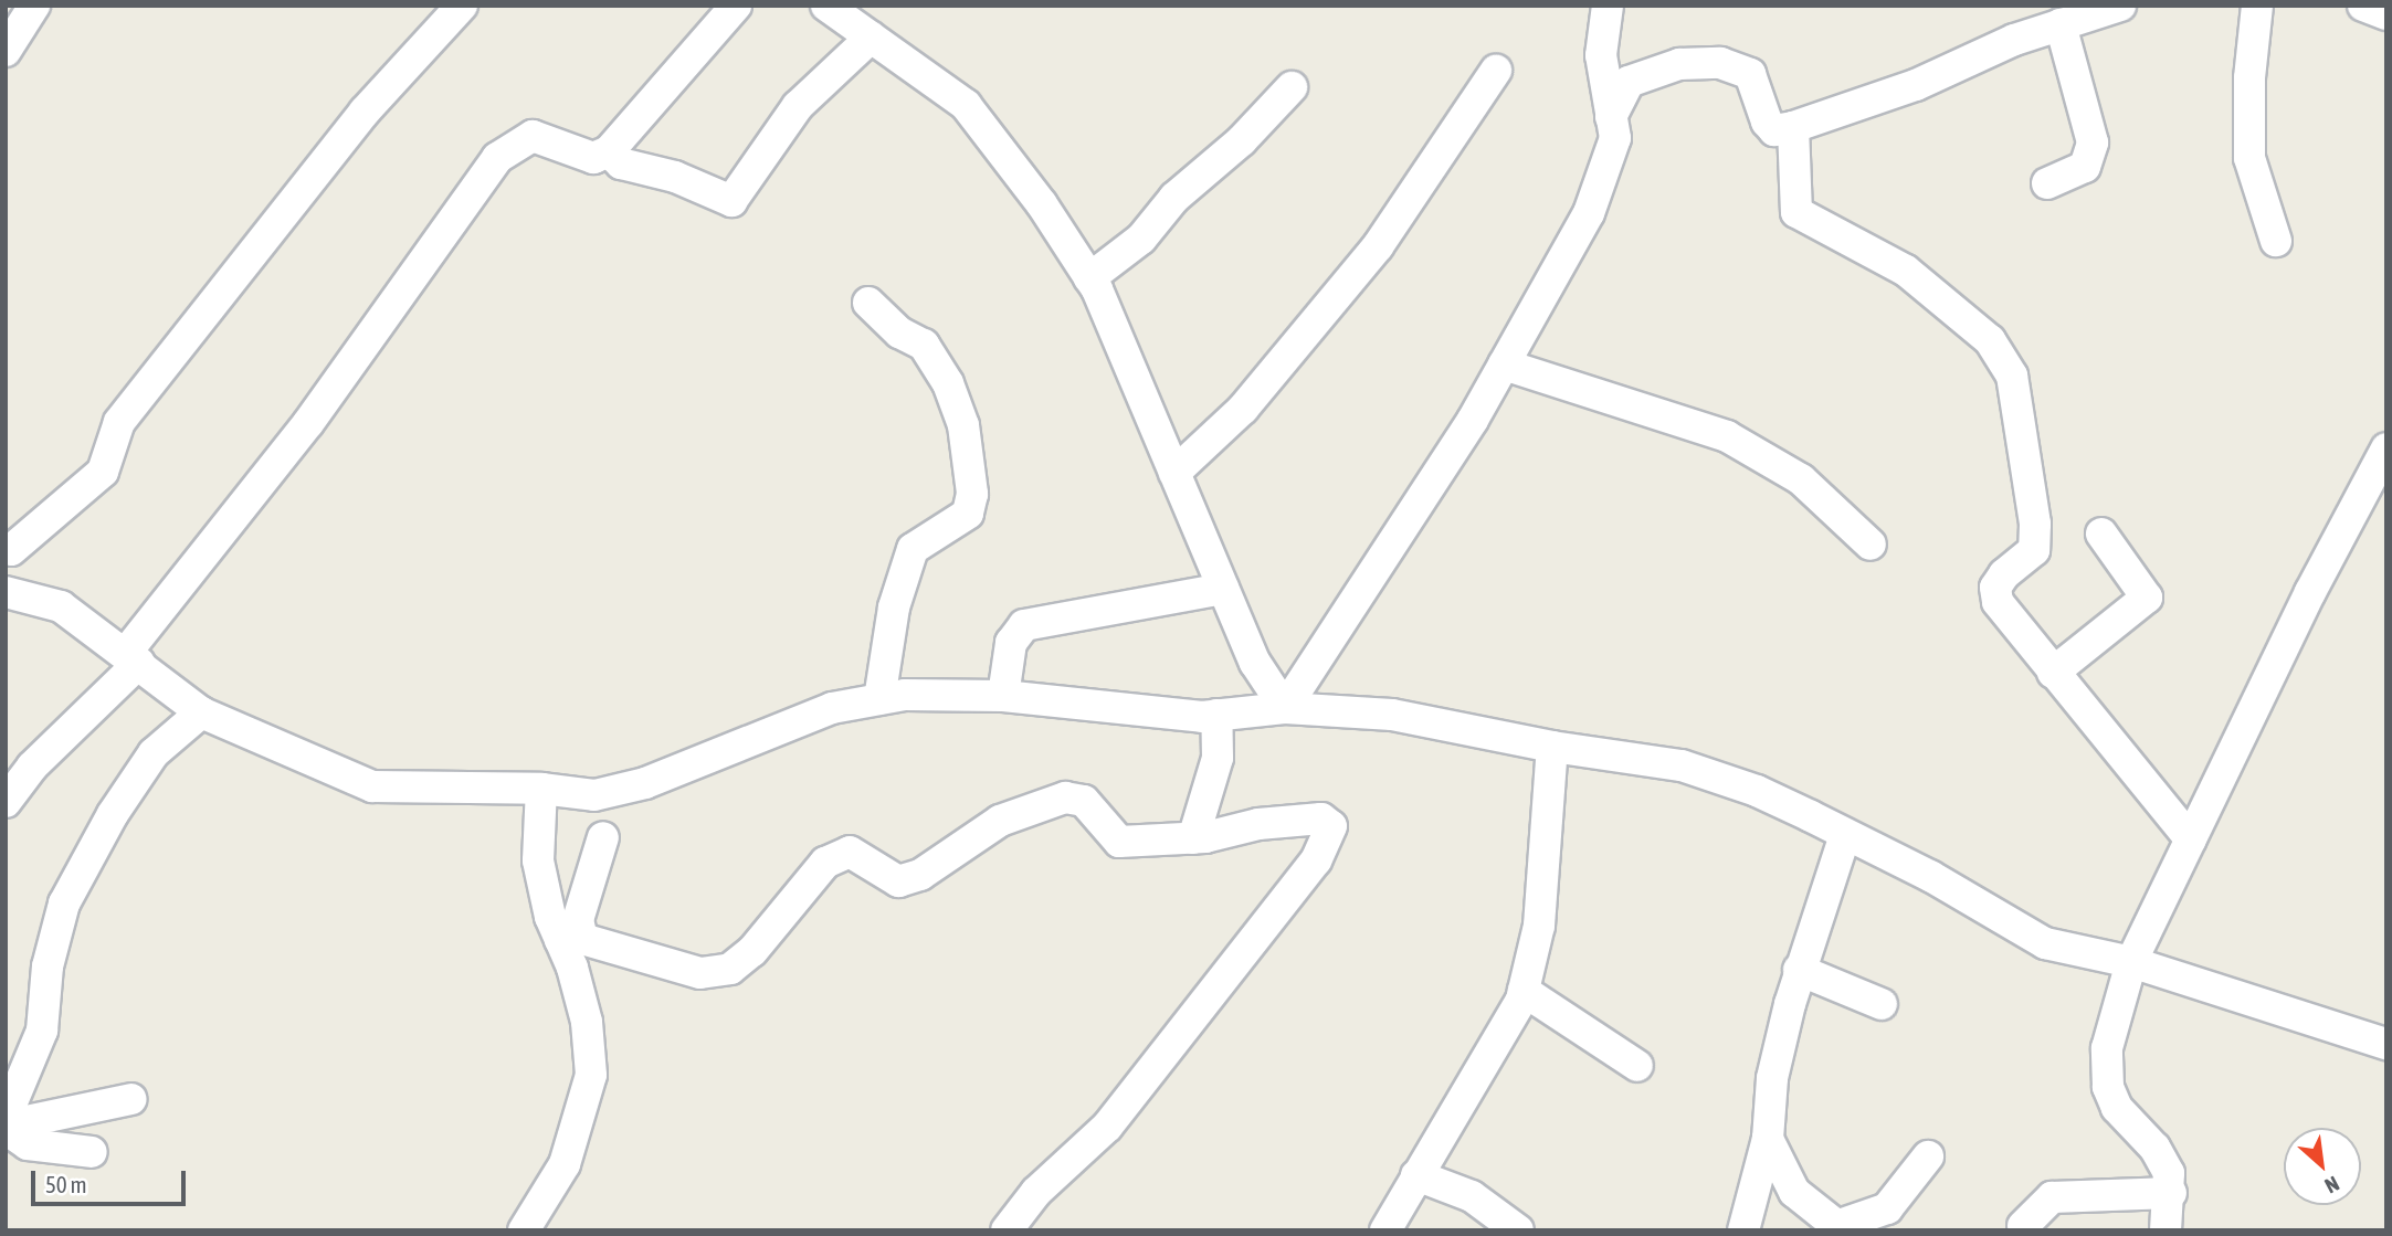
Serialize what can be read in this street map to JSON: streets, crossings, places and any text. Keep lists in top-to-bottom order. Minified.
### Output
{"scale_bar":"50 m","north":"bottom right"}
